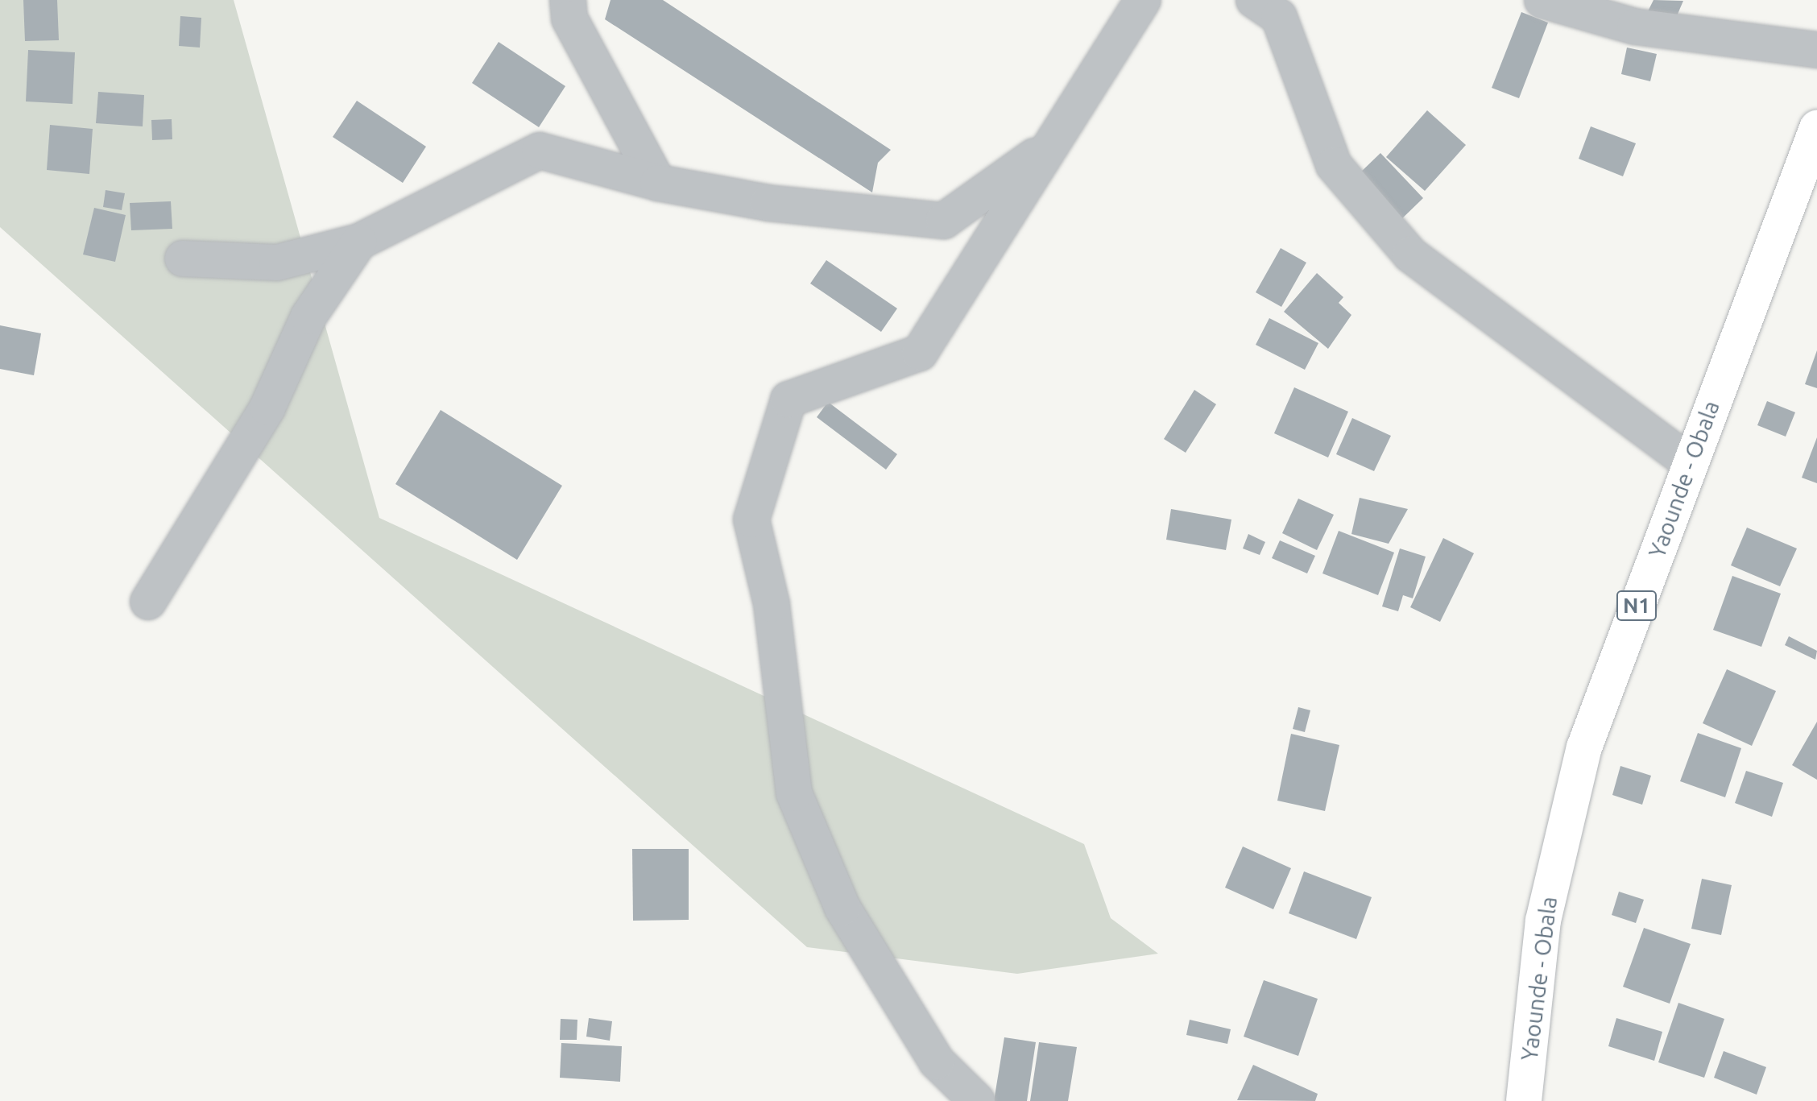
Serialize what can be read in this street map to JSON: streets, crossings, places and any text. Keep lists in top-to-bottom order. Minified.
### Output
{"streets":{"highway":["Yaounde - Obala","N1"]}}
